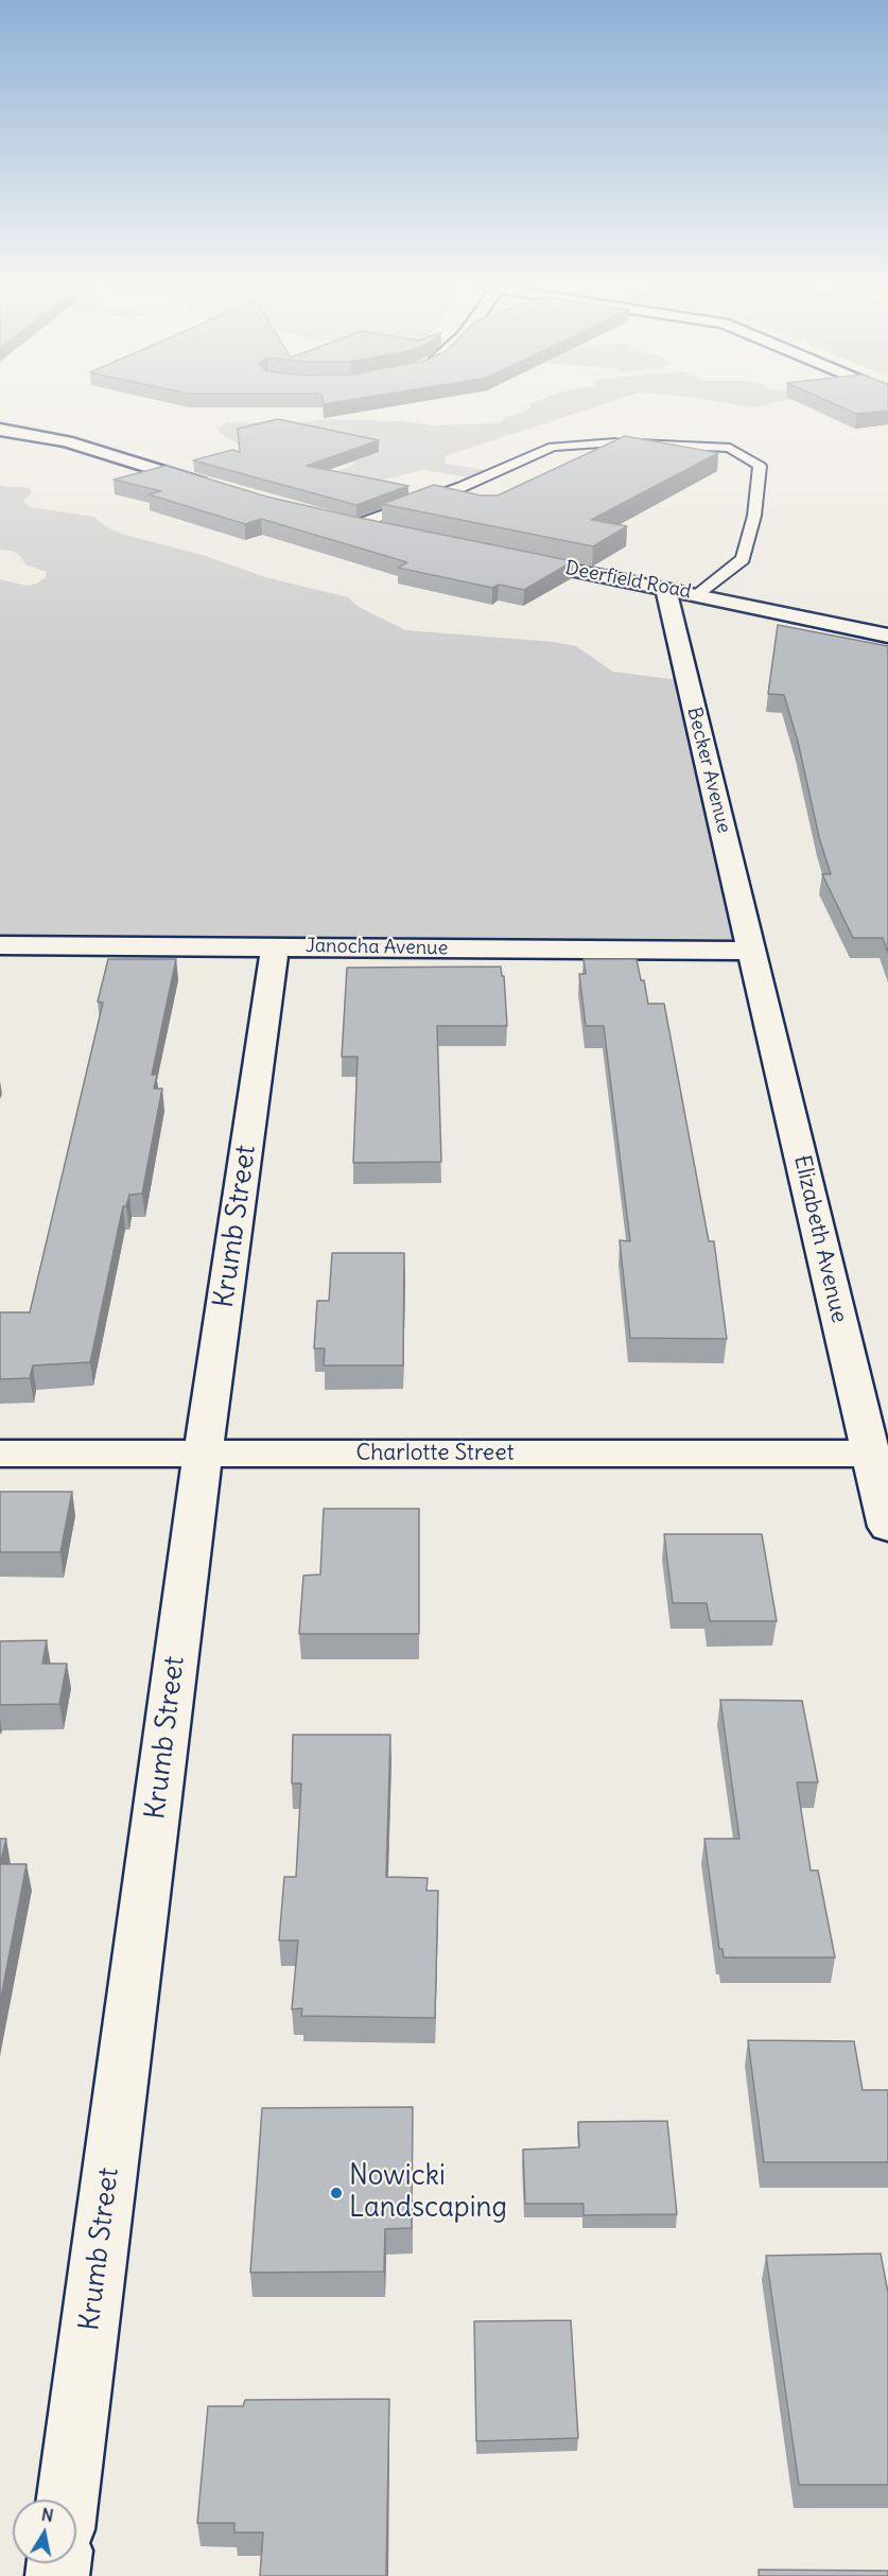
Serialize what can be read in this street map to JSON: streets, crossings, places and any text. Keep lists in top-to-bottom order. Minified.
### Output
{"streets":{"street":["Deerfield Road","Becker Avenue","Janocha Avenue","Krumb Street","Elizabeth Avenue","Charlotte Street"]},"crossings":[["Deerfield Road","Becker Avenue"],["Becker Avenue","Janocha Avenue"],["Becker Avenue","Elizabeth Avenue"],["Janocha Avenue","Krumb Street"],["Janocha Avenue","Elizabeth Avenue"],["Krumb Street","Charlotte Street"],["Elizabeth Avenue","Charlotte Street"]],"places":["Nowicki Landscaping"],"north":"top"}
